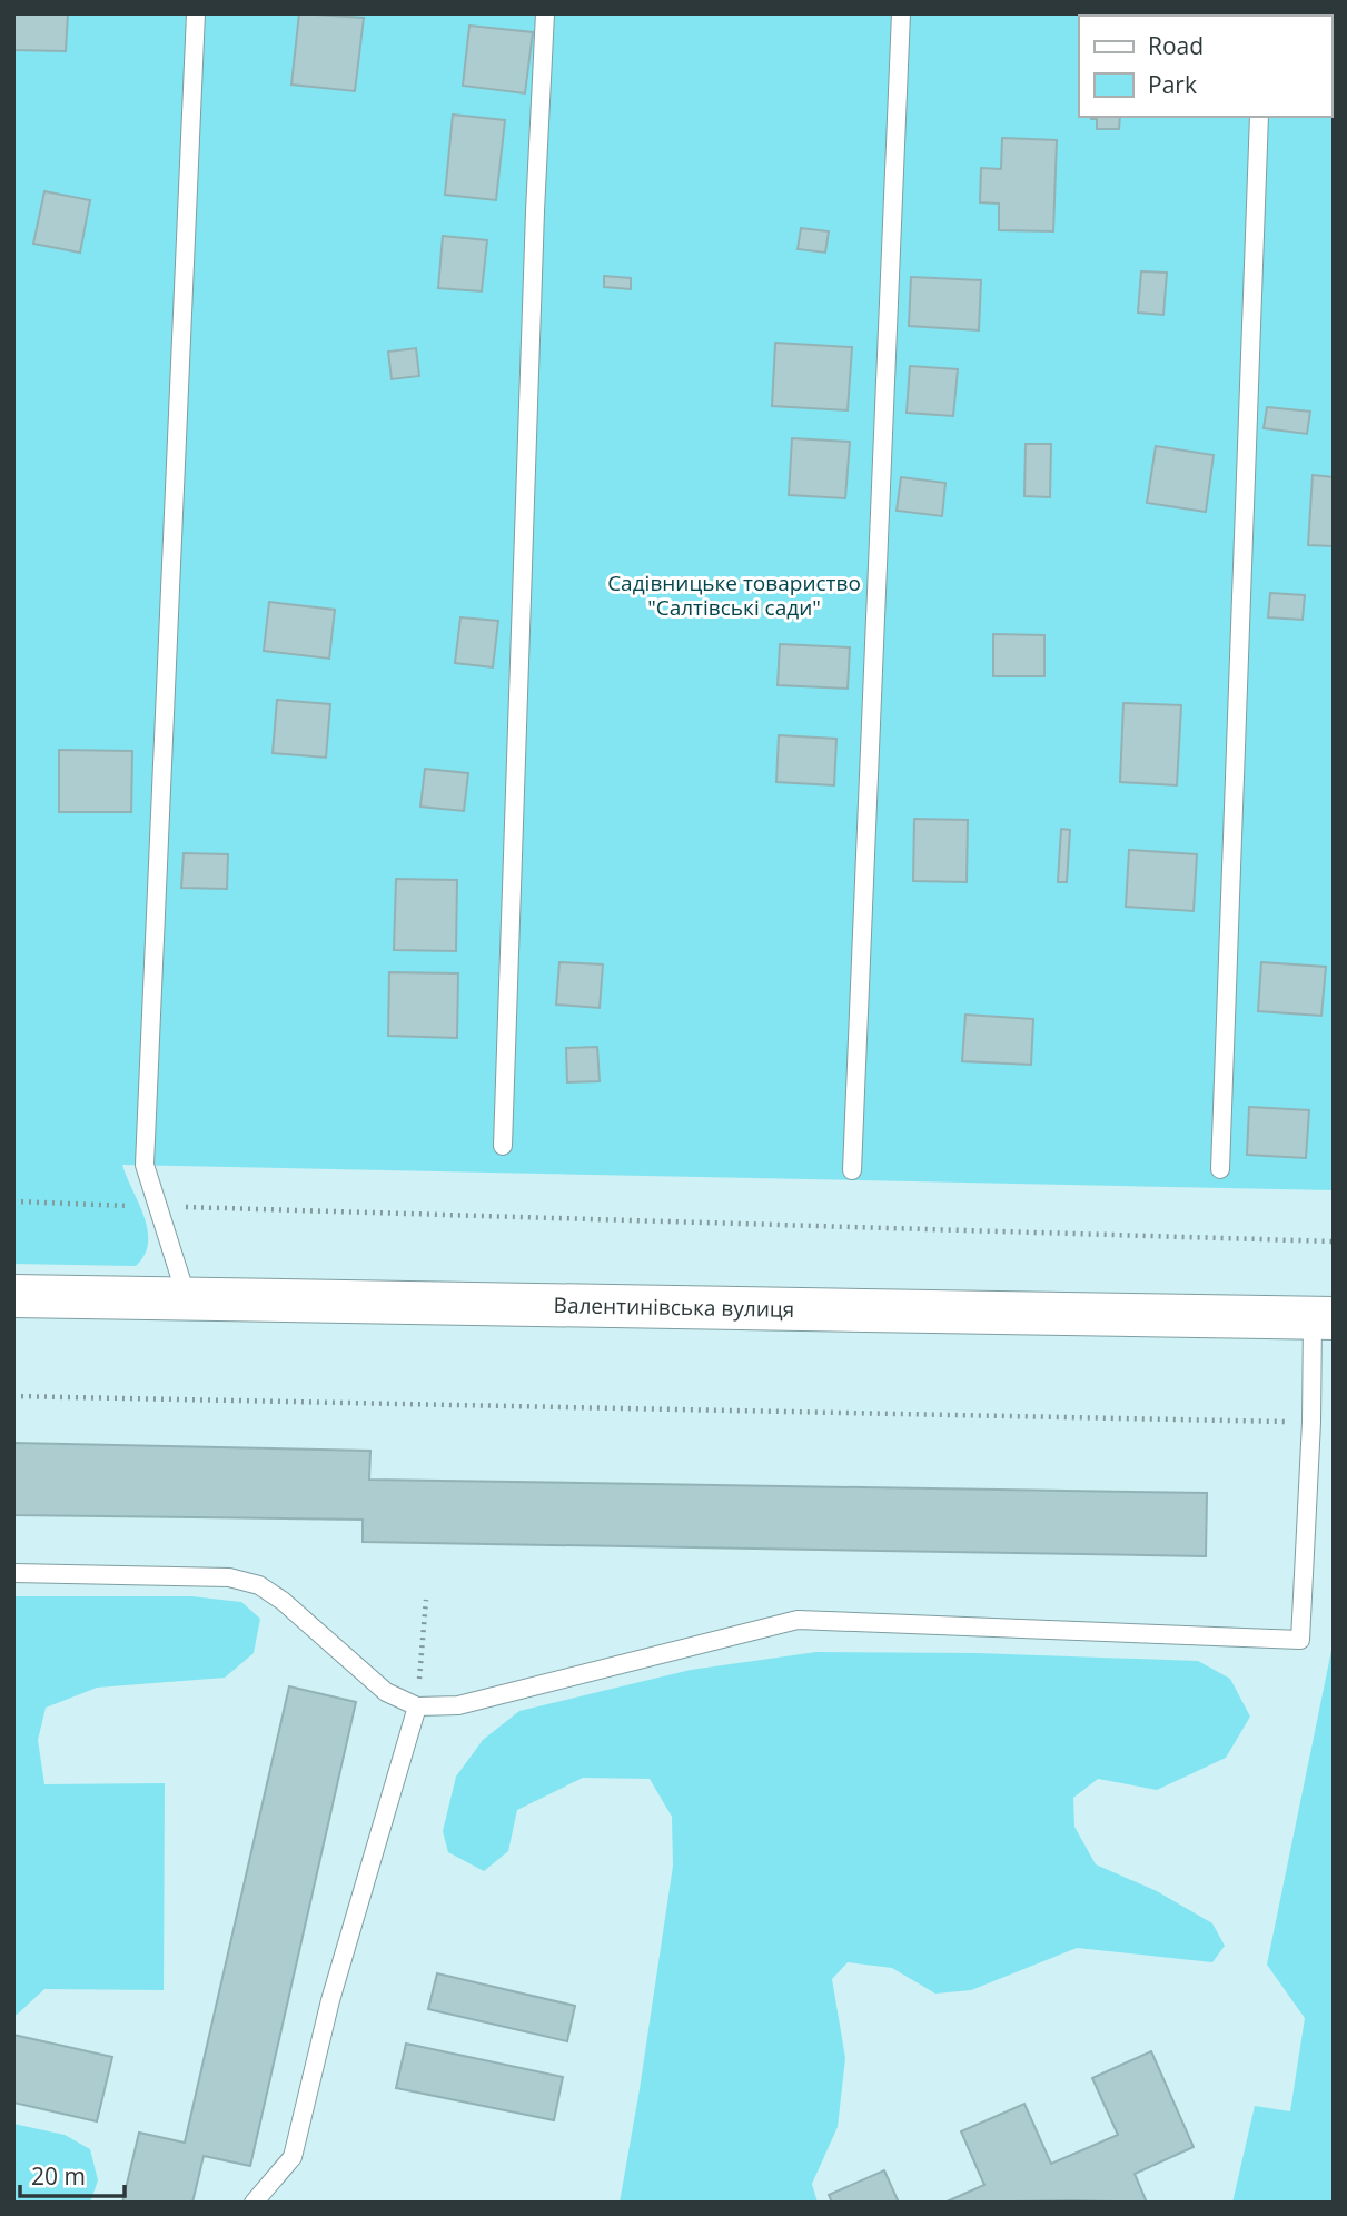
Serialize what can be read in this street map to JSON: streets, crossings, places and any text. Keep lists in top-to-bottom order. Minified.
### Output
{"streets":{"street":["Валентинівська вулиця"]},"parks":["Садівницьке товариство \"Салтівські сади\""],"legend":["Road","Park"],"scale_bar":"20 m"}
